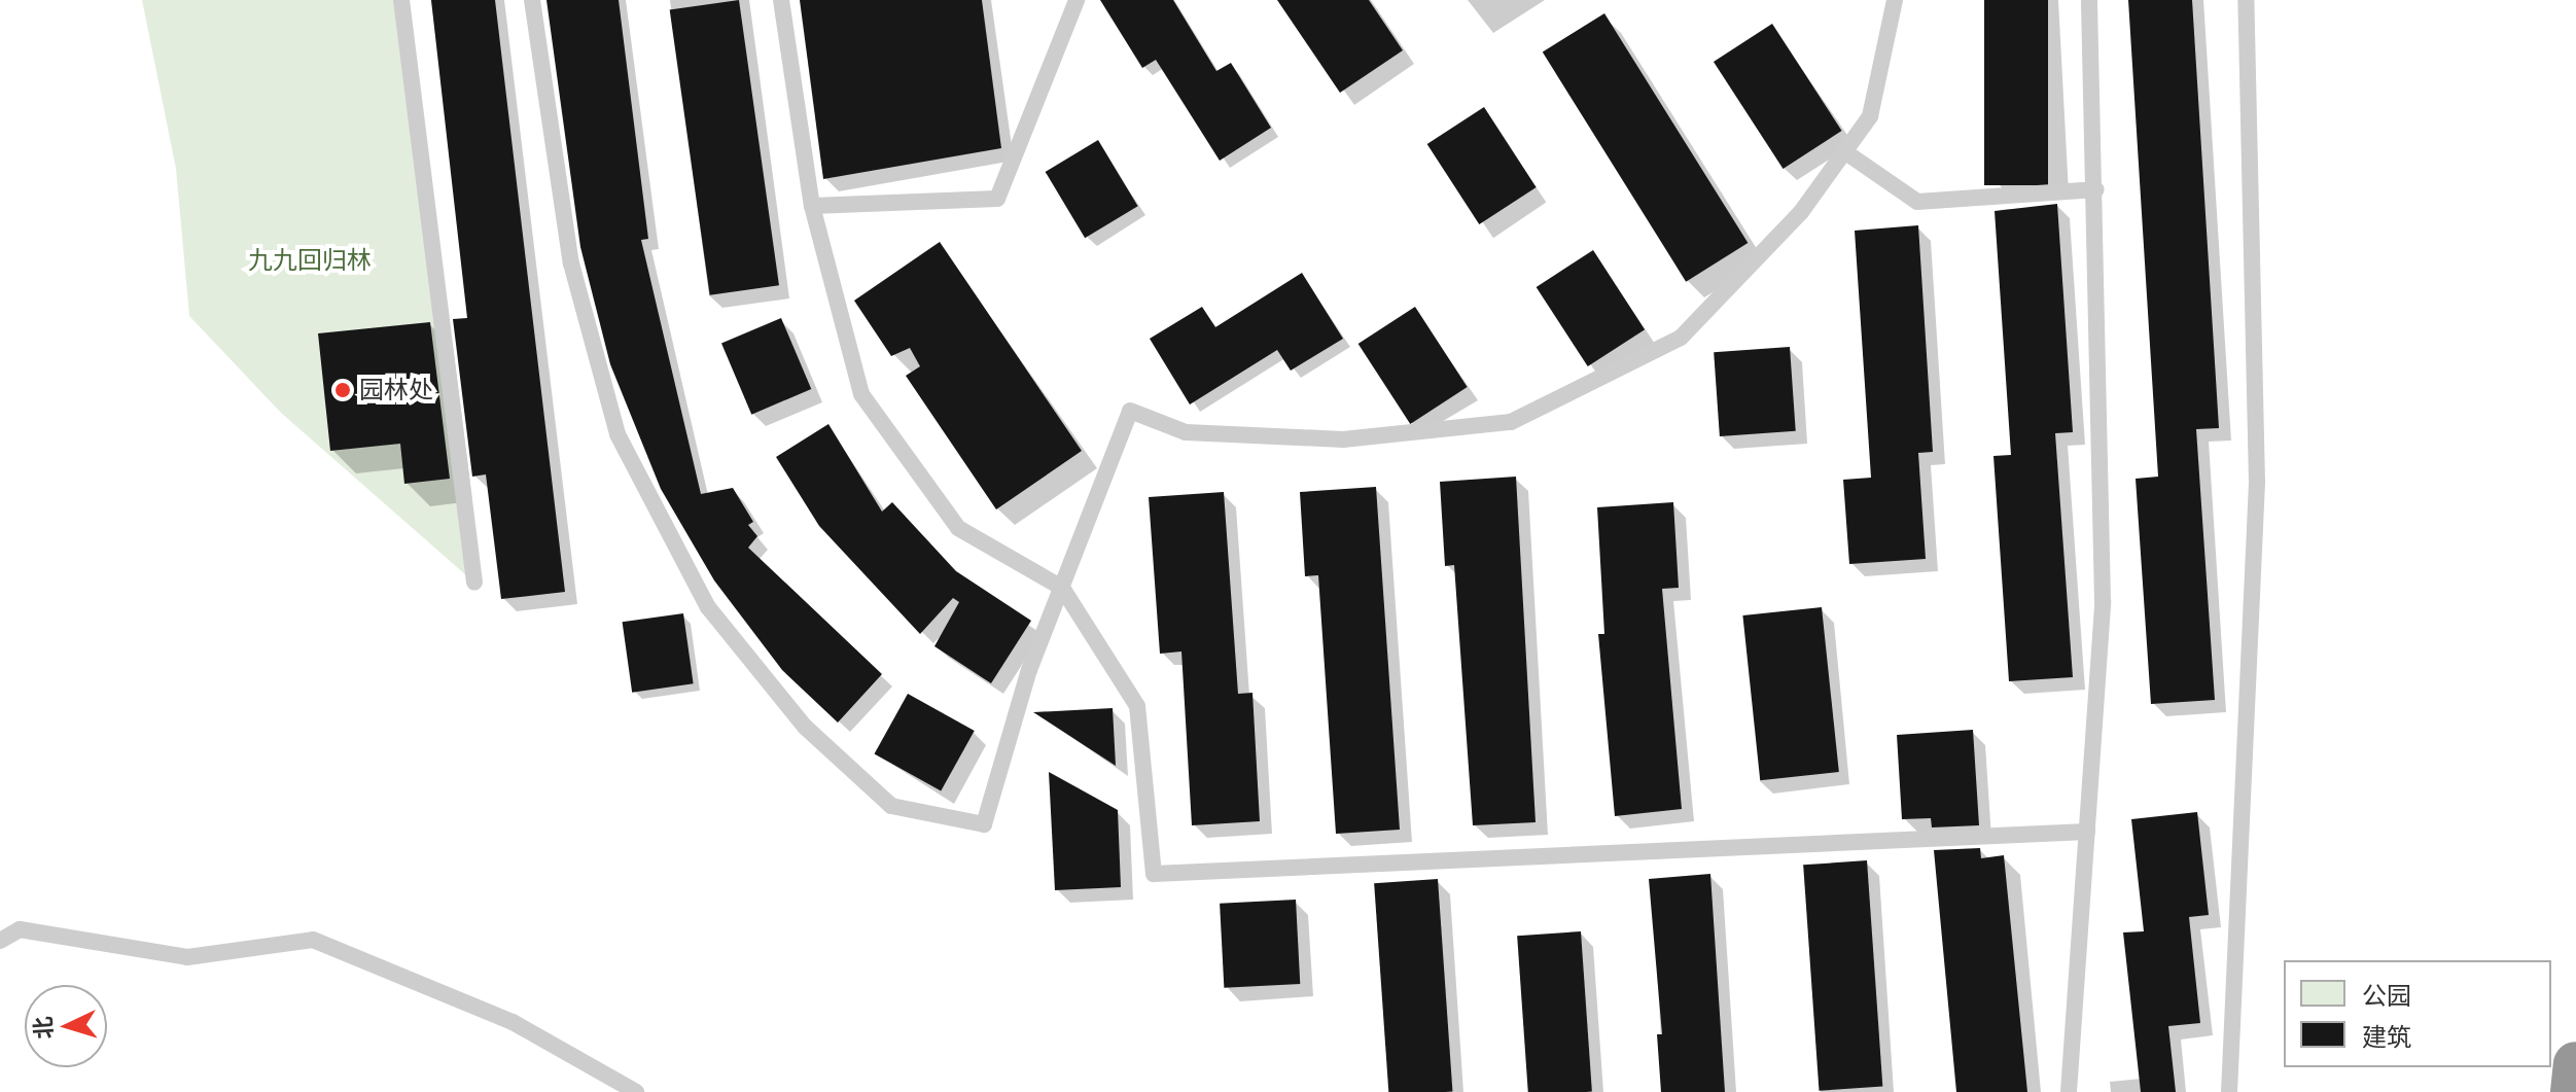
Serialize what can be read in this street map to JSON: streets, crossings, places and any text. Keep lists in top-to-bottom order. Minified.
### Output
{"parks":["九九回归林"],"places":["园林处"],"legend":["公园","建筑"],"north":"left"}
